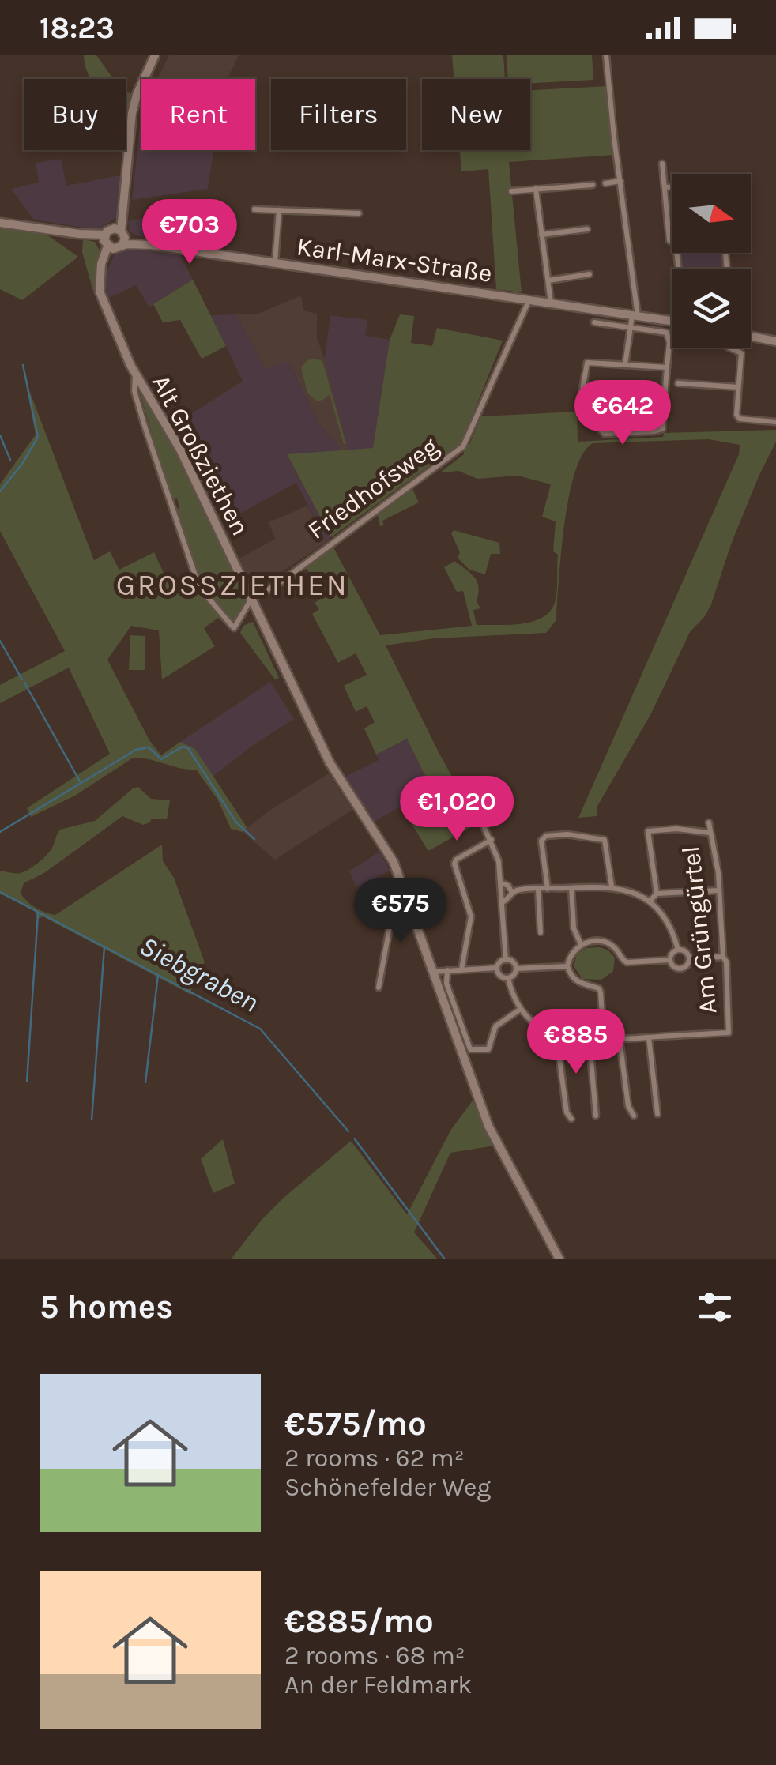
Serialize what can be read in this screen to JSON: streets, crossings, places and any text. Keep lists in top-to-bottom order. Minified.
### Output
{"streets":{"street":["Karl-Marx-Straße","Alt Großziethen","Friedhofsweg","Am Grüngürtel"]},"crossings":[["Karl-Marx-Straße","Friedhofsweg"],["Alt Großziethen","Friedhofsweg"]],"districts":["GROSSZIETHEN"],"water":["Siebgraben"],"north":"right","page":{"status":"18:23","chip":["Buy","Rent","Filters","New"],"price":["€703","€642","€1,020","€575","€885"],"heading":"5 homes","list":[{"name":"€575/mo","note":"2 rooms · 62 m² · Schönefelder Weg"},{"name":"€885/mo","note":"2 rooms · 68 m² · An der Feldmark"}]}}
